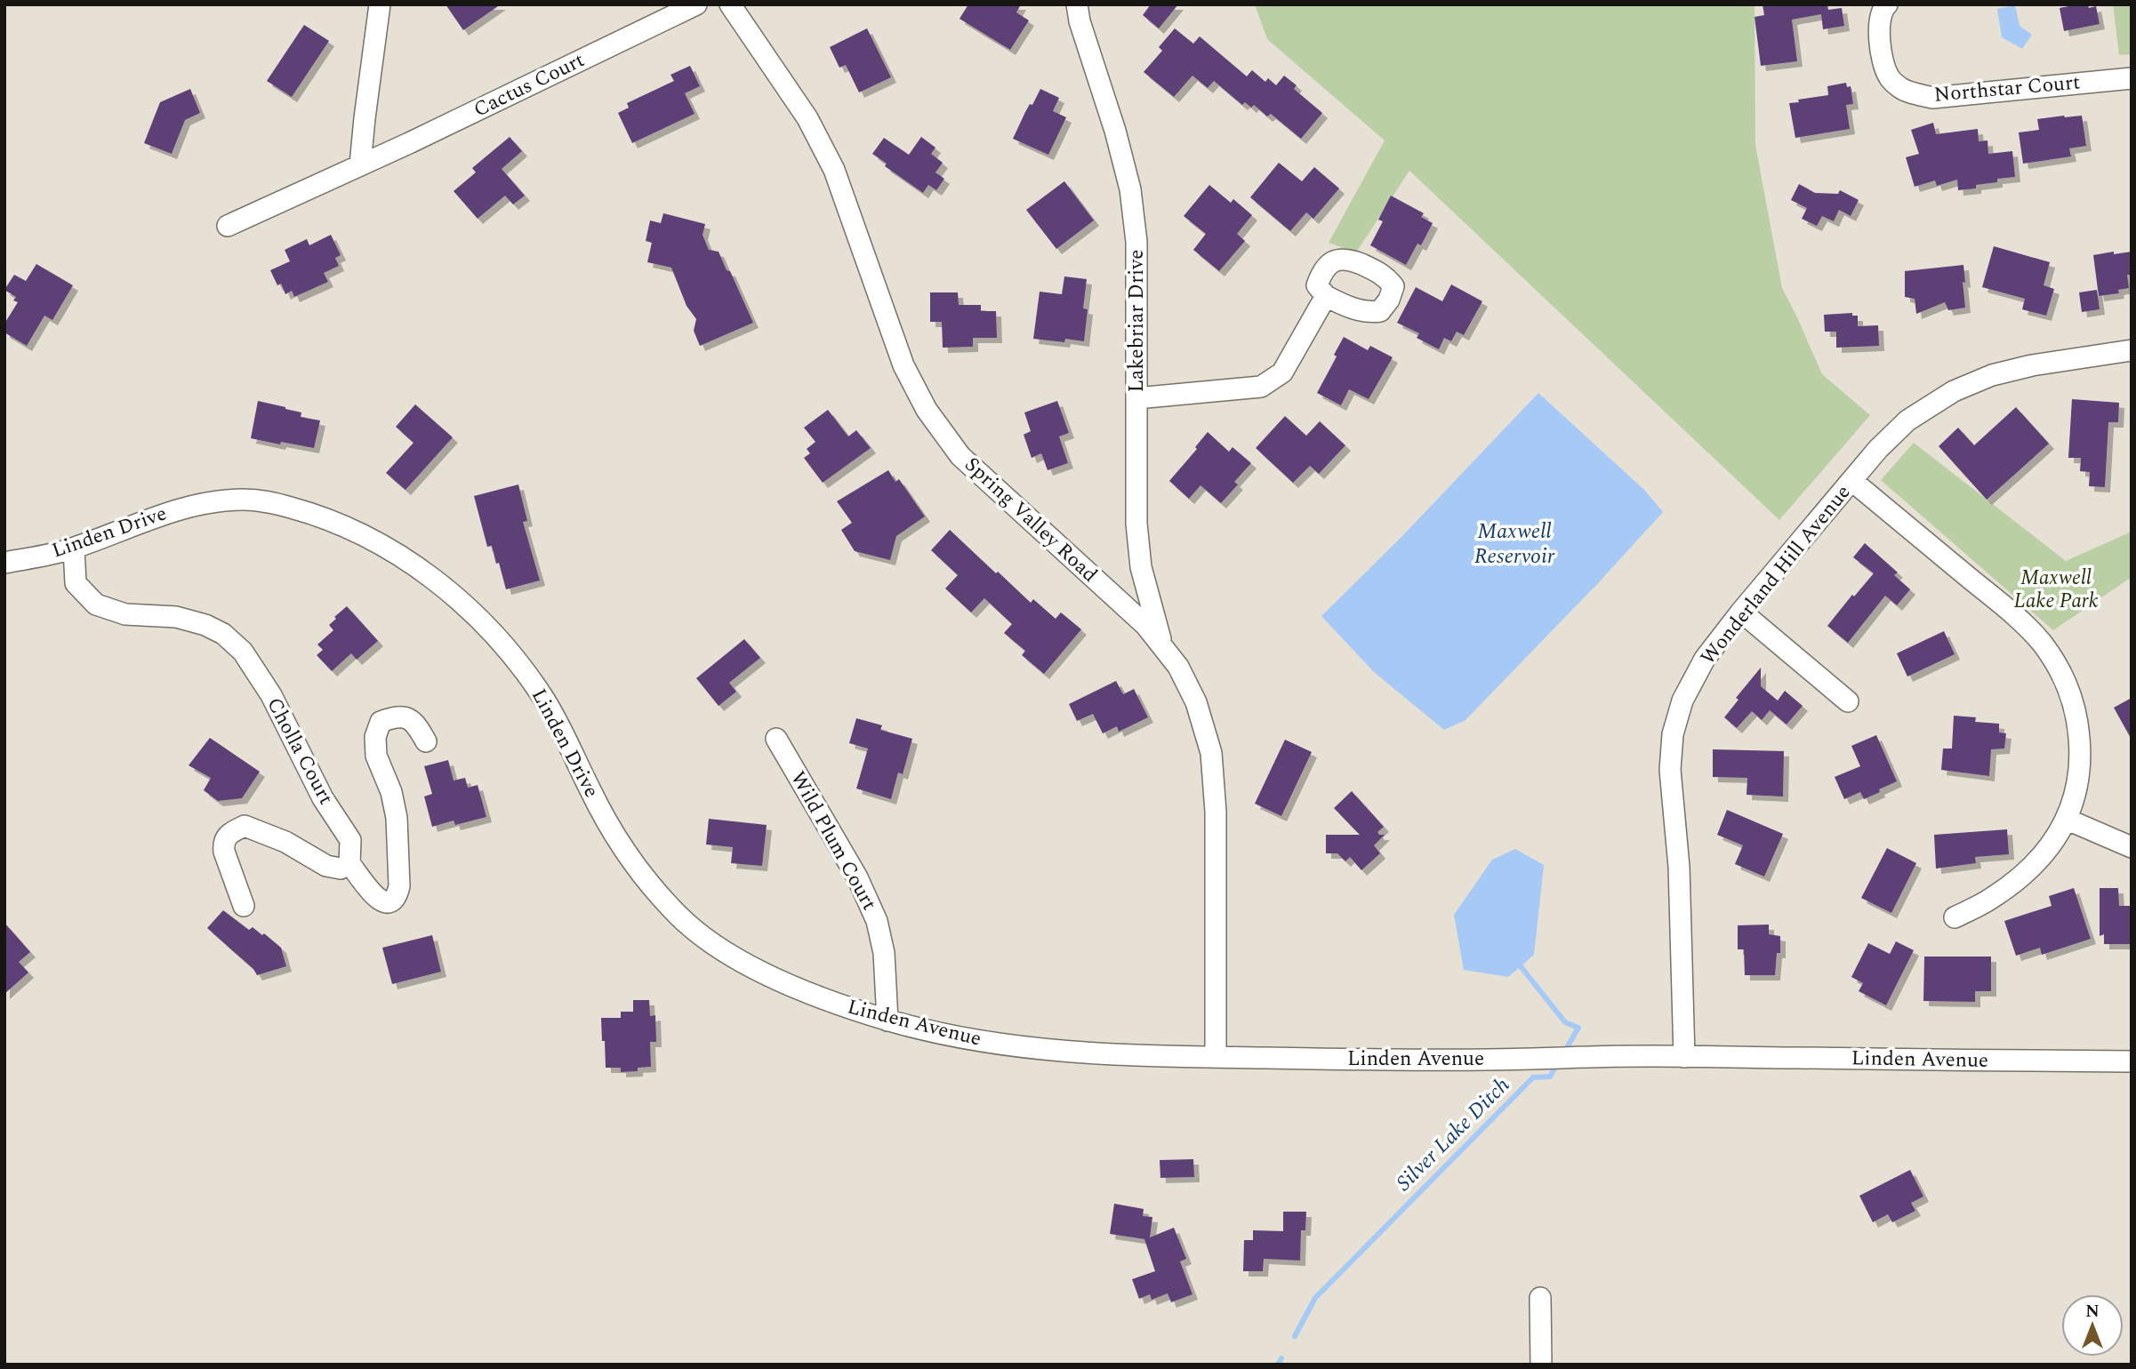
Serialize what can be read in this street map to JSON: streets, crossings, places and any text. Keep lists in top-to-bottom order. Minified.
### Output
{"streets":{"street":["Cactus Court","Northstar Court","Lakebriar Drive","Spring Valley Road","Linden Drive","Wonderland Hill Avenue","Cholla Court","Wild Plum Court","Linden Avenue"]},"crossings":[["Lakebriar Drive","Spring Valley Road"],["Spring Valley Road","Linden Avenue"],["Linden Drive","Cholla Court"],["Linden Drive","Linden Avenue"],["Wonderland Hill Avenue","Linden Avenue"],["Wild Plum Court","Linden Avenue"]],"water":["Maxwell Reservoir","Silver Lake Ditch"],"parks":["Maxwell Lake Park"],"north":"top"}
